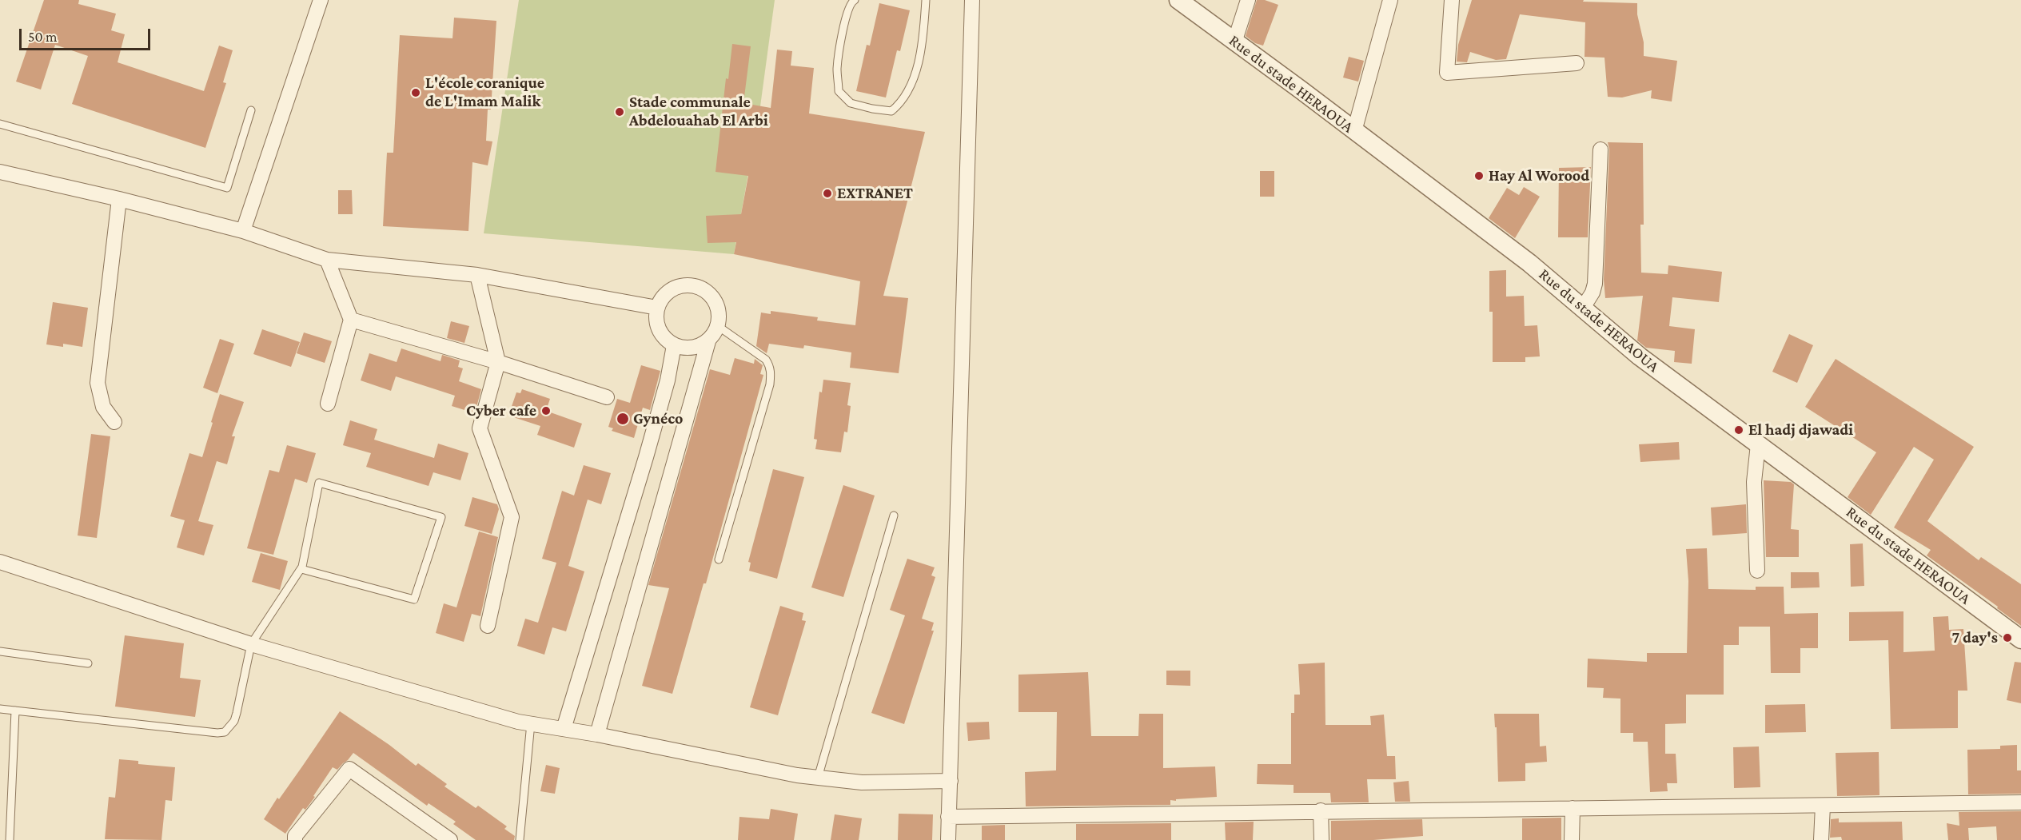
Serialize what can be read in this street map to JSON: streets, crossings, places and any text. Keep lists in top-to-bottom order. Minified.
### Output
{"streets":{"street":["Rue du stade HERAOUA"]},"places":["L'école coranique de L'Imam Malik","Stade communale Abdelouahab El Arbi","Hay Al Worood","EXTRANET","Cyber cafe","Gynéco","El hadj djawadi","7 day's"],"scale_bar":"50 m"}
